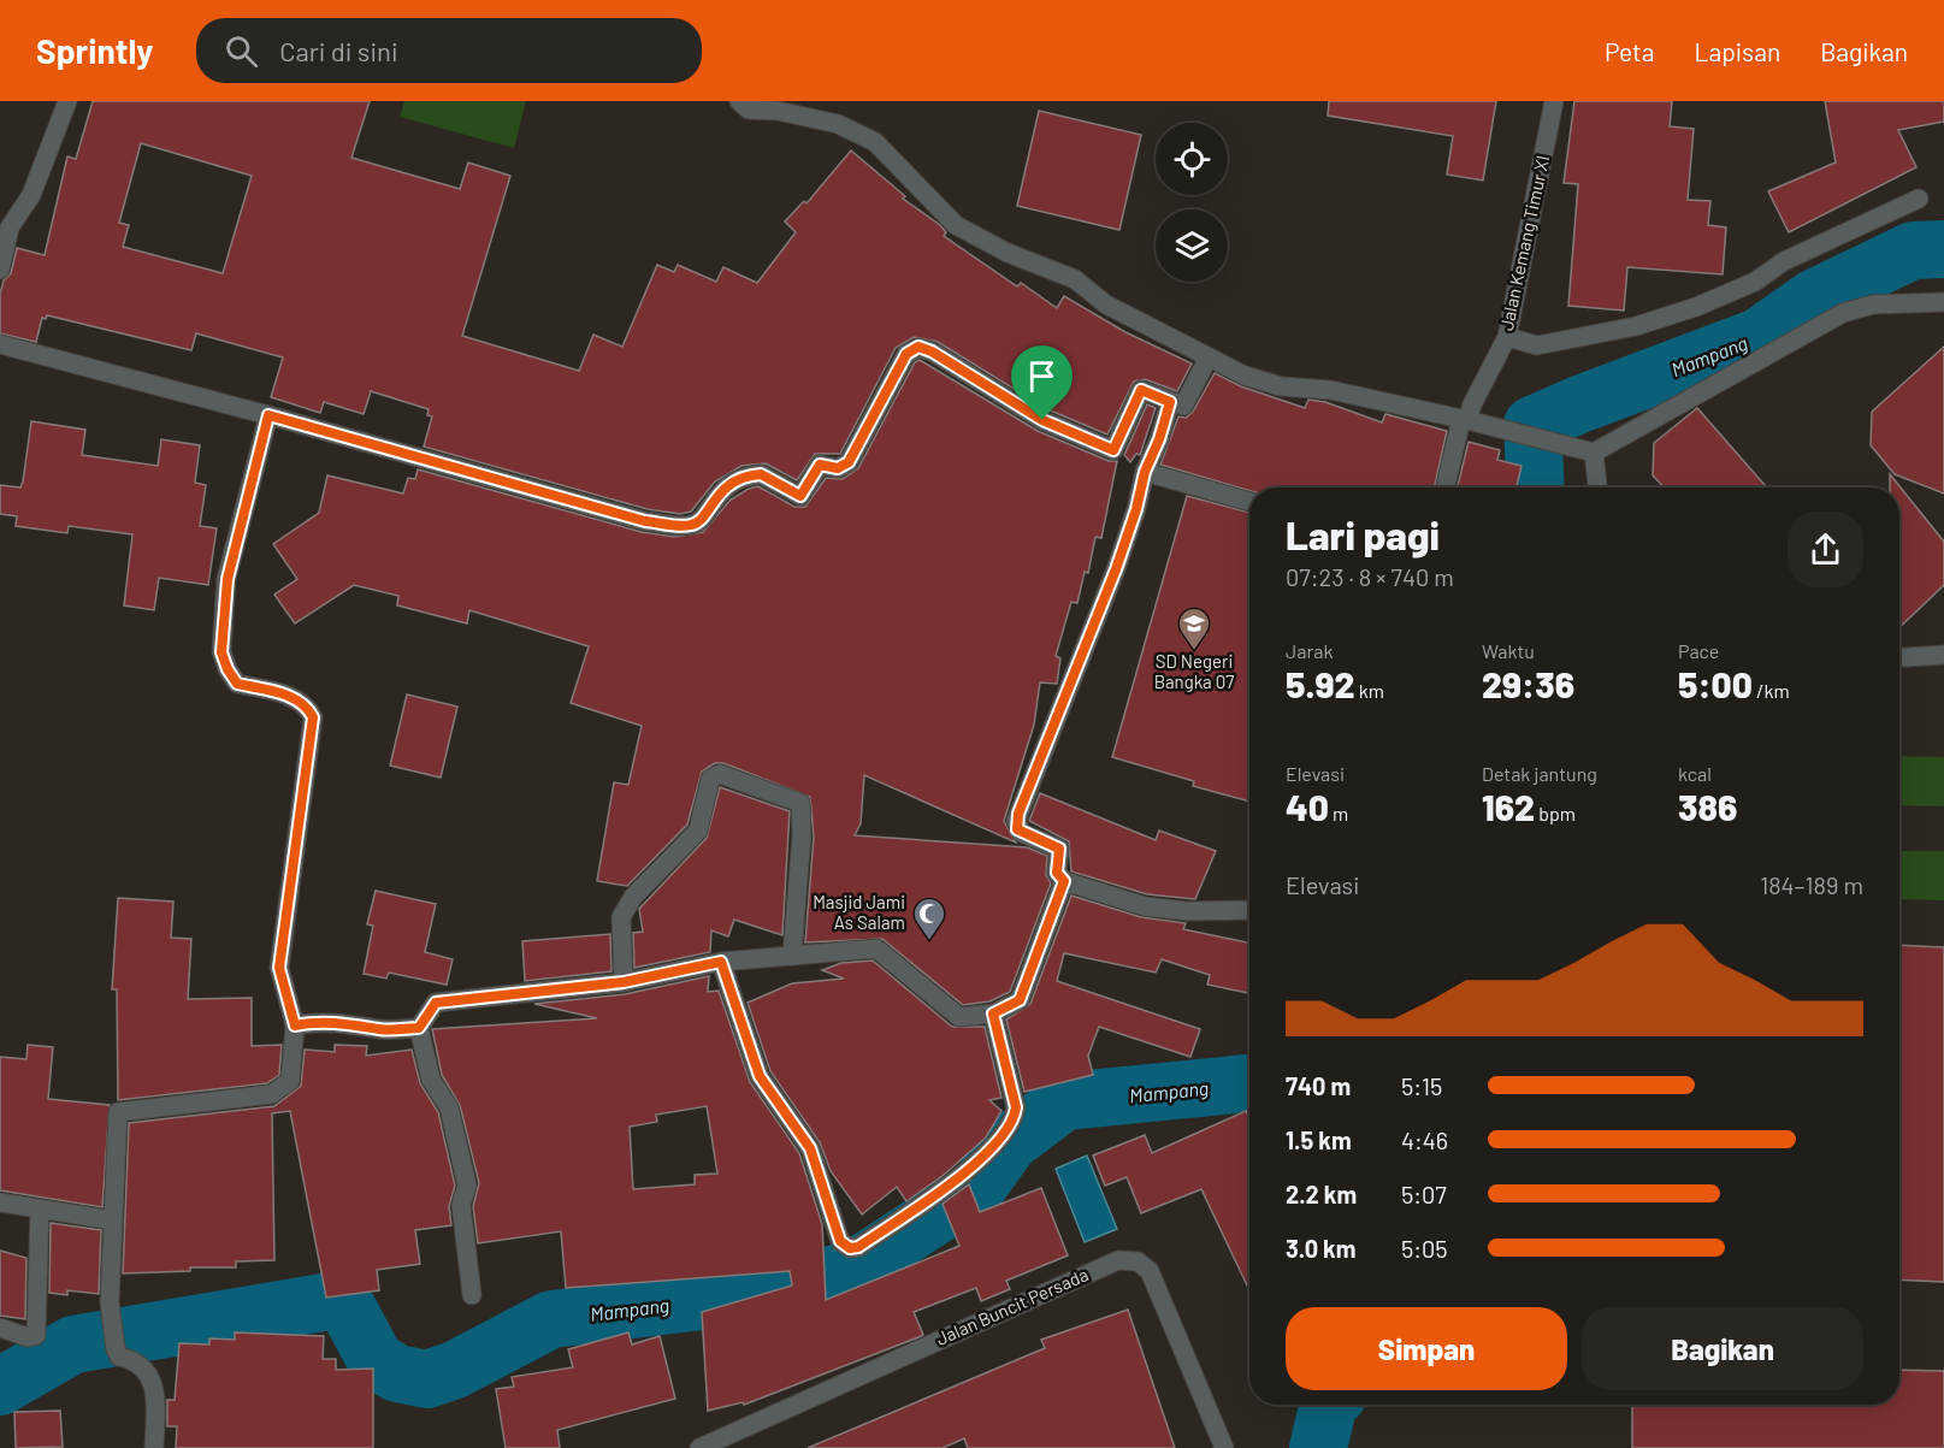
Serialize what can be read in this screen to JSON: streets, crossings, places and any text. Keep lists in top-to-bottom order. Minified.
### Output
{"streets":{"street":["Jalan Kemang Timur XI","Jalan Buncit Persada"]},"water":["Mampang"],"places":{"school or university":["SD Negeri Bangka 07"],"mosque":["Masjid Jami As Salam"]},"page":{"header":"Sprintly","search":"Cari di sini","nav":["Peta","Lapisan","Bagikan"],"heading":["Lari pagi","07:23 · 8 × 740 m"],"stats":[["Jarak","5.92 km"],["Waktu","29:36"],["Pace","5:00 /km"],["Elevasi","40 m"],["Detak jantung","162 bpm"],["kcal","386"]],"chart":["Elevasi","184–189 m"],"list":[{"name":"740 m","note":"5:15"},{"name":"1.5 km","note":"4:46"},{"name":"2.2 km","note":"5:07"},{"name":"3.0 km","note":"5:05"}],"buttons":["Simpan","Bagikan"]}}
